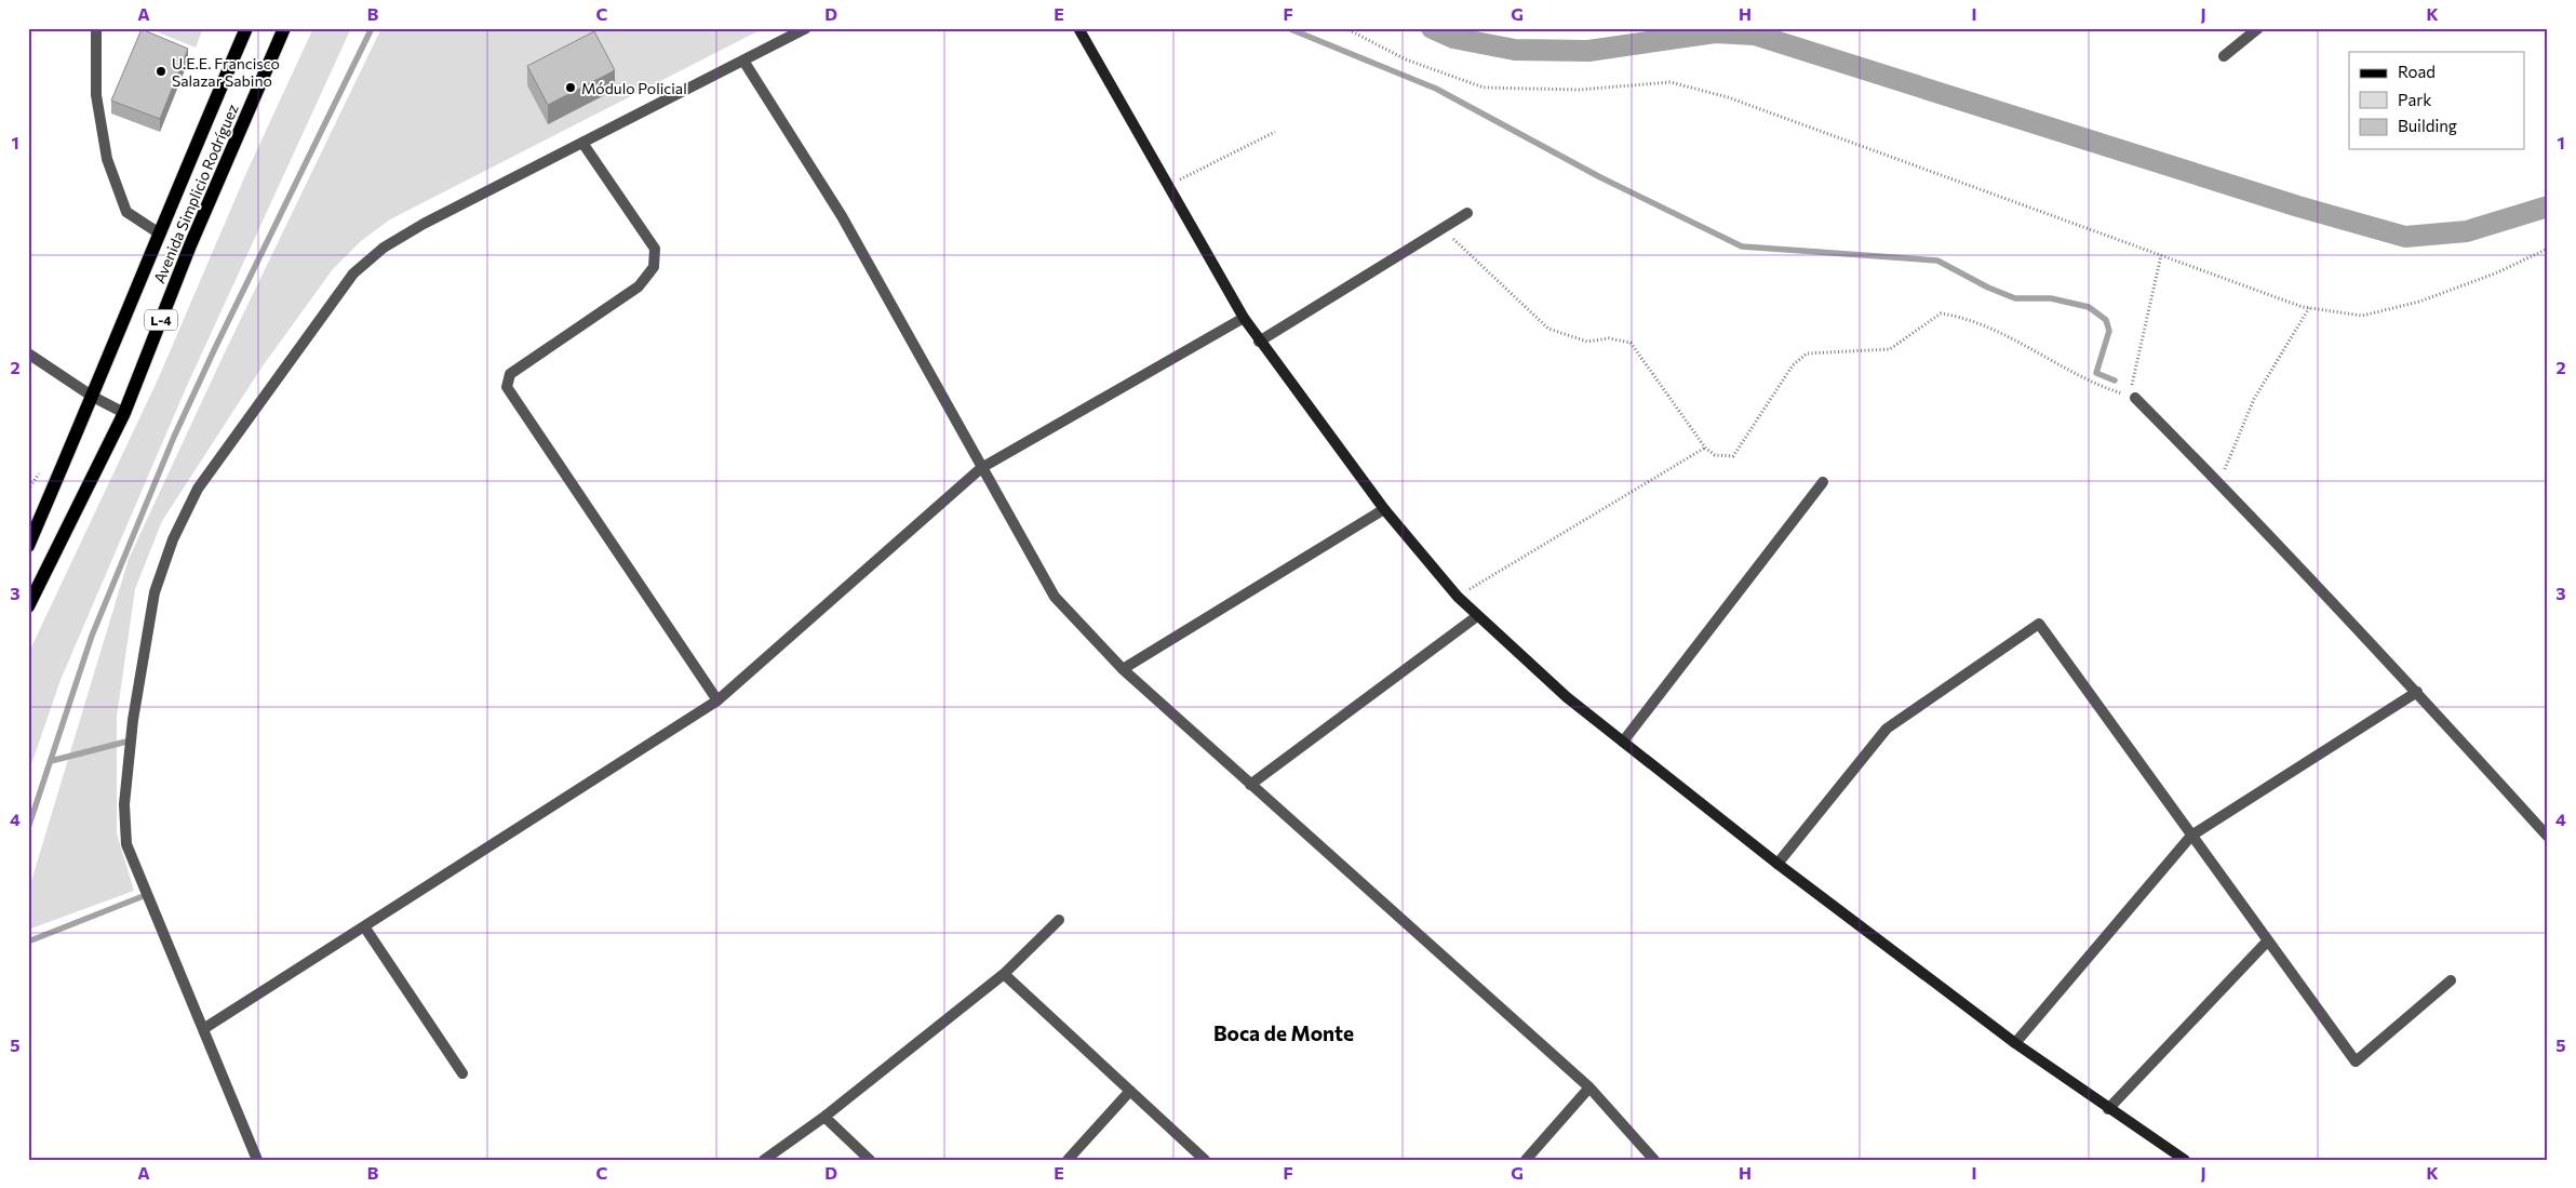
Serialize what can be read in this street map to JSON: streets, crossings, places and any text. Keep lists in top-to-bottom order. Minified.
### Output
{"streets":{"main road":["Avenida Simplicio Rodríguez","L-4"]},"districts":["Boca de Monte"],"places":["U.E.E. Francisco Salazar Sabino","Módulo Policial"],"legend":["Road","Park","Building"],"grid":{"columns":["A","B","C","D","E","F","G","H","I","J","K"],"rows":["1","2","3","4","5"]}}
